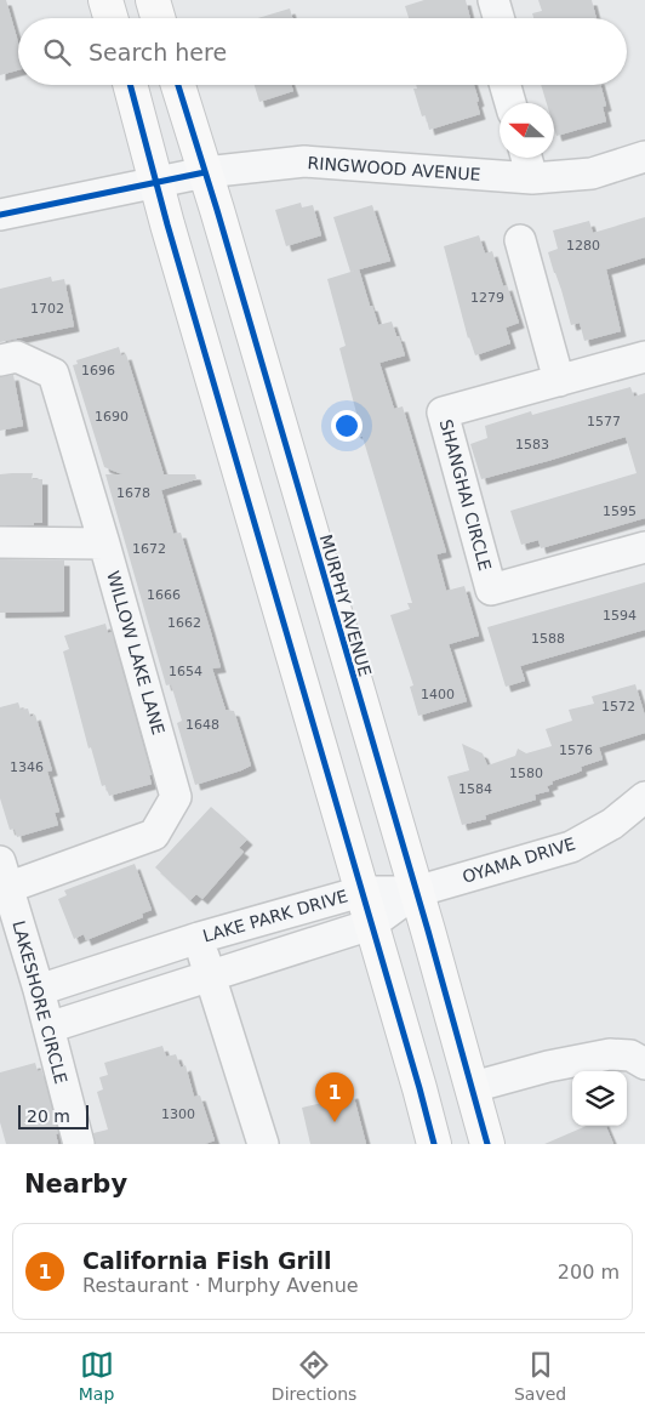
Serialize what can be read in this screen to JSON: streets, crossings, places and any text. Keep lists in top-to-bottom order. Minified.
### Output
{"streets":{"main road":["MURPHY AVENUE"],"street":["RINGWOOD AVENUE","SHANGHAI CIRCLE","WILLOW LAKE LANE","OYAMA DRIVE","LAKE PARK DRIVE","LAKESHORE CIRCLE"]},"crossings":[["RINGWOOD AVENUE","MURPHY AVENUE"],["MURPHY AVENUE","OYAMA DRIVE"],["MURPHY AVENUE","LAKE PARK DRIVE"],["WILLOW LAKE LANE","LAKESHORE CIRCLE"],["OYAMA DRIVE","LAKE PARK DRIVE"],["LAKE PARK DRIVE","LAKESHORE CIRCLE"]],"house_numbers":["1280","1279","1702","1696","1690","1577","1583","1678","1595","1672","1666","1594","1662","1588","1654","1400","1572","1648","1576","1346","1580","1584","1300"],"scale_bar":"20 m","north":"left","page":{"search":"Search here","pins":"1","scale":"20 m","heading":"Nearby","list":[{"mark":"1","name":"California Fish Grill","note":"Restaurant · Murphy Avenue","value":"200 m"}],"nav":["Map","Directions","Saved"]}}
